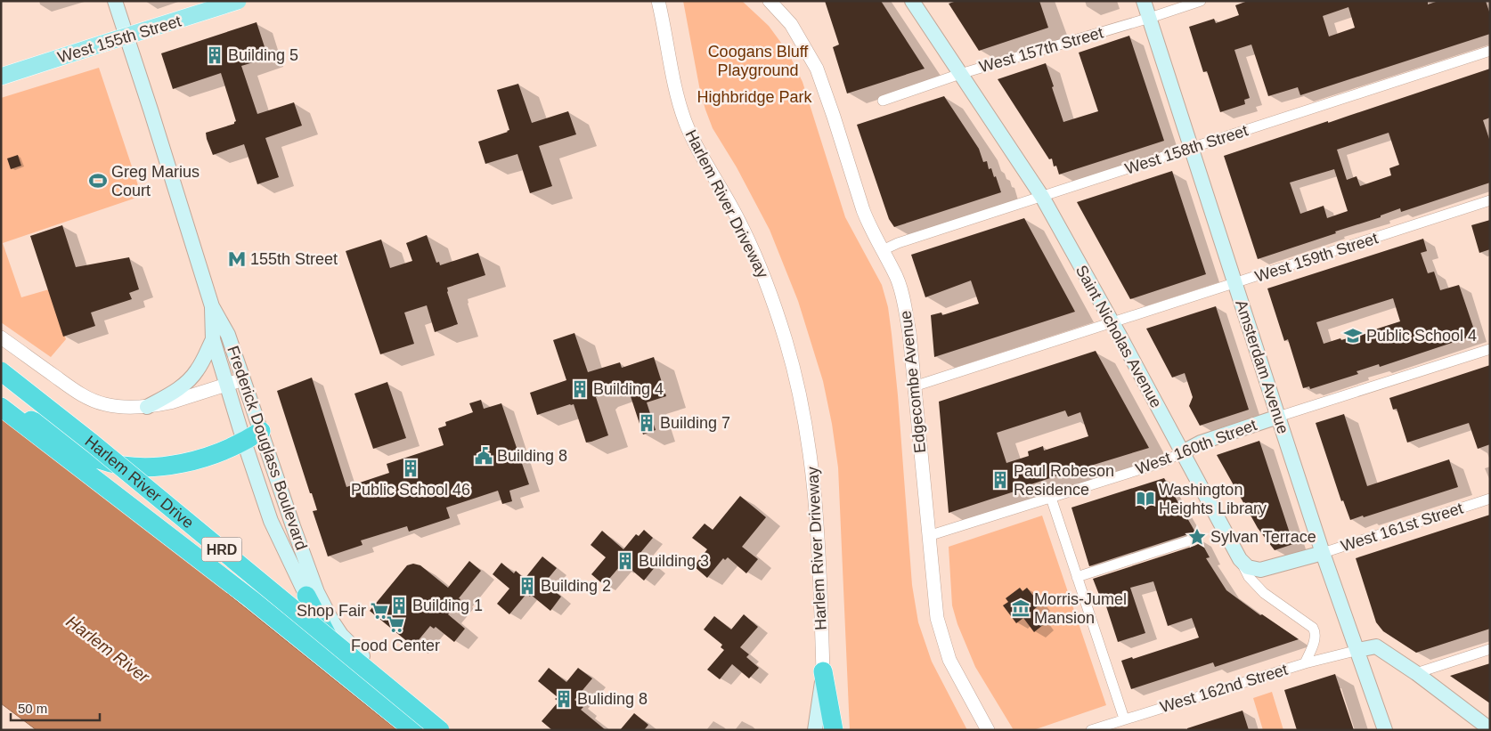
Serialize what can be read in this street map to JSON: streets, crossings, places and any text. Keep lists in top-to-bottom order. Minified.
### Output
{"streets":{"highway":["Harlem River Drive","HRD"],"main road":["West 155th Street","Saint Nicholas Avenue","Amsterdam Avenue","West 160th Street","Frederick Douglass Boulevard","West 161st Street"],"street":["West 157th Street","West 158th Street","Harlem River Driveway","West 159th Street","Edgecombe Avenue","West 162nd Street"]},"crossings":[["West 157th Street","Saint Nicholas Avenue"],["West 157th Street","Amsterdam Avenue"],["West 158th Street","Saint Nicholas Avenue"],["West 158th Street","Amsterdam Avenue"],["West 158th Street","Edgecombe Avenue"],["West 159th Street","Saint Nicholas Avenue"],["West 159th Street","Amsterdam Avenue"],["West 159th Street","Edgecombe Avenue"],["Saint Nicholas Avenue","West 160th Street"],["Saint Nicholas Avenue","West 161st Street"],["Saint Nicholas Avenue","West 162nd Street"],["Amsterdam Avenue","West 160th Street"],["Amsterdam Avenue","West 161st Street"],["Amsterdam Avenue","West 162nd Street"],["Edgecombe Avenue","West 160th Street"]],"water":["Harlem River"],"parks":["Coogans Bluff Playground","Highbridge Park"],"places":{"building":["Building 5","Building 4","Building 7","Public School 46","Paul Robeson Residence","Building 3","Building 2","Building 1","Buliding 8"],"sports":["Greg Marius Court"],"metro station":["155th Street"],"school or university":["Public School 4"],"public building":["Building 8"],"library":["Washington Heights Library"],"place":["Sylvan Terrace"],"museum":["Morris-Jumel Mansion"],"supermarket":["Shop Fair","Food Center"]},"scale_bar":"50 m"}
